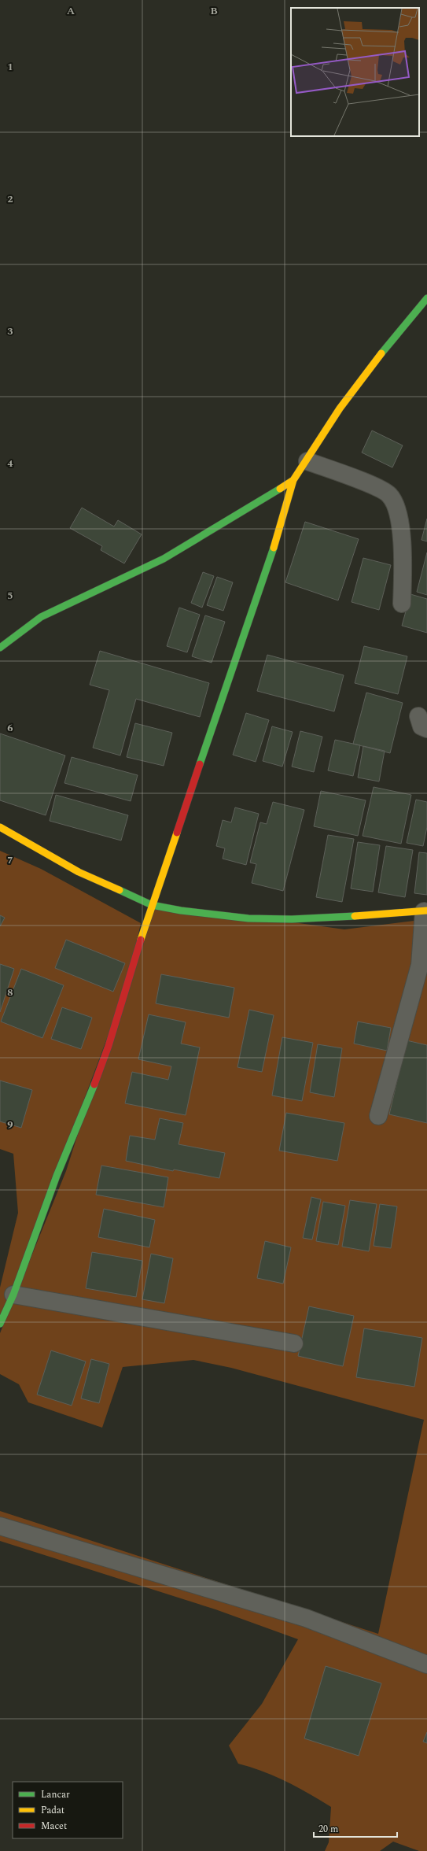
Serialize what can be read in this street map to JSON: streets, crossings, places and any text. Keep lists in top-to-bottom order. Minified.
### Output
{"legend":["Lancar","Padat","Macet"],"scale_bar":"20 m","grid":{"columns":["A","B"],"rows":["1","2","3","4","5","6","7","8","9"]}}
